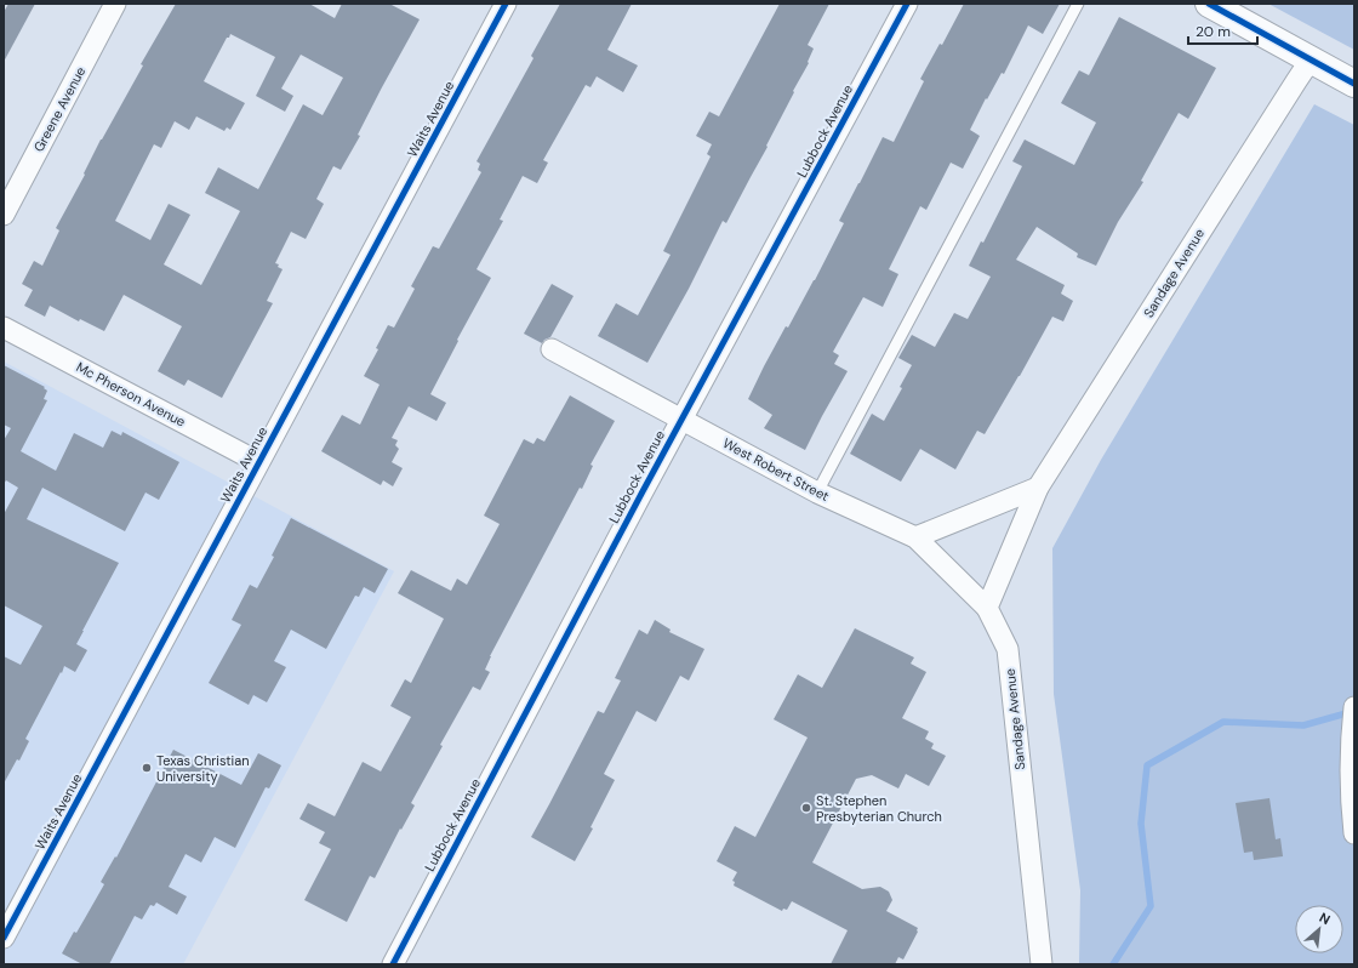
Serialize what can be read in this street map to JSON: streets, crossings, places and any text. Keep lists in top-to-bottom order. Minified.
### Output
{"streets":{"street":["Greene Avenue","Waits Avenue","Lubbock Avenue","Sandage Avenue","Mc Pherson Avenue","West Robert Street"]},"crossings":[["Waits Avenue","Mc Pherson Avenue"],["Lubbock Avenue","West Robert Street"],["Sandage Avenue","West Robert Street"]],"places":["Texas Christian University","St. Stephen Presbyterian Church"],"scale_bar":"20 m","north":"top right"}
